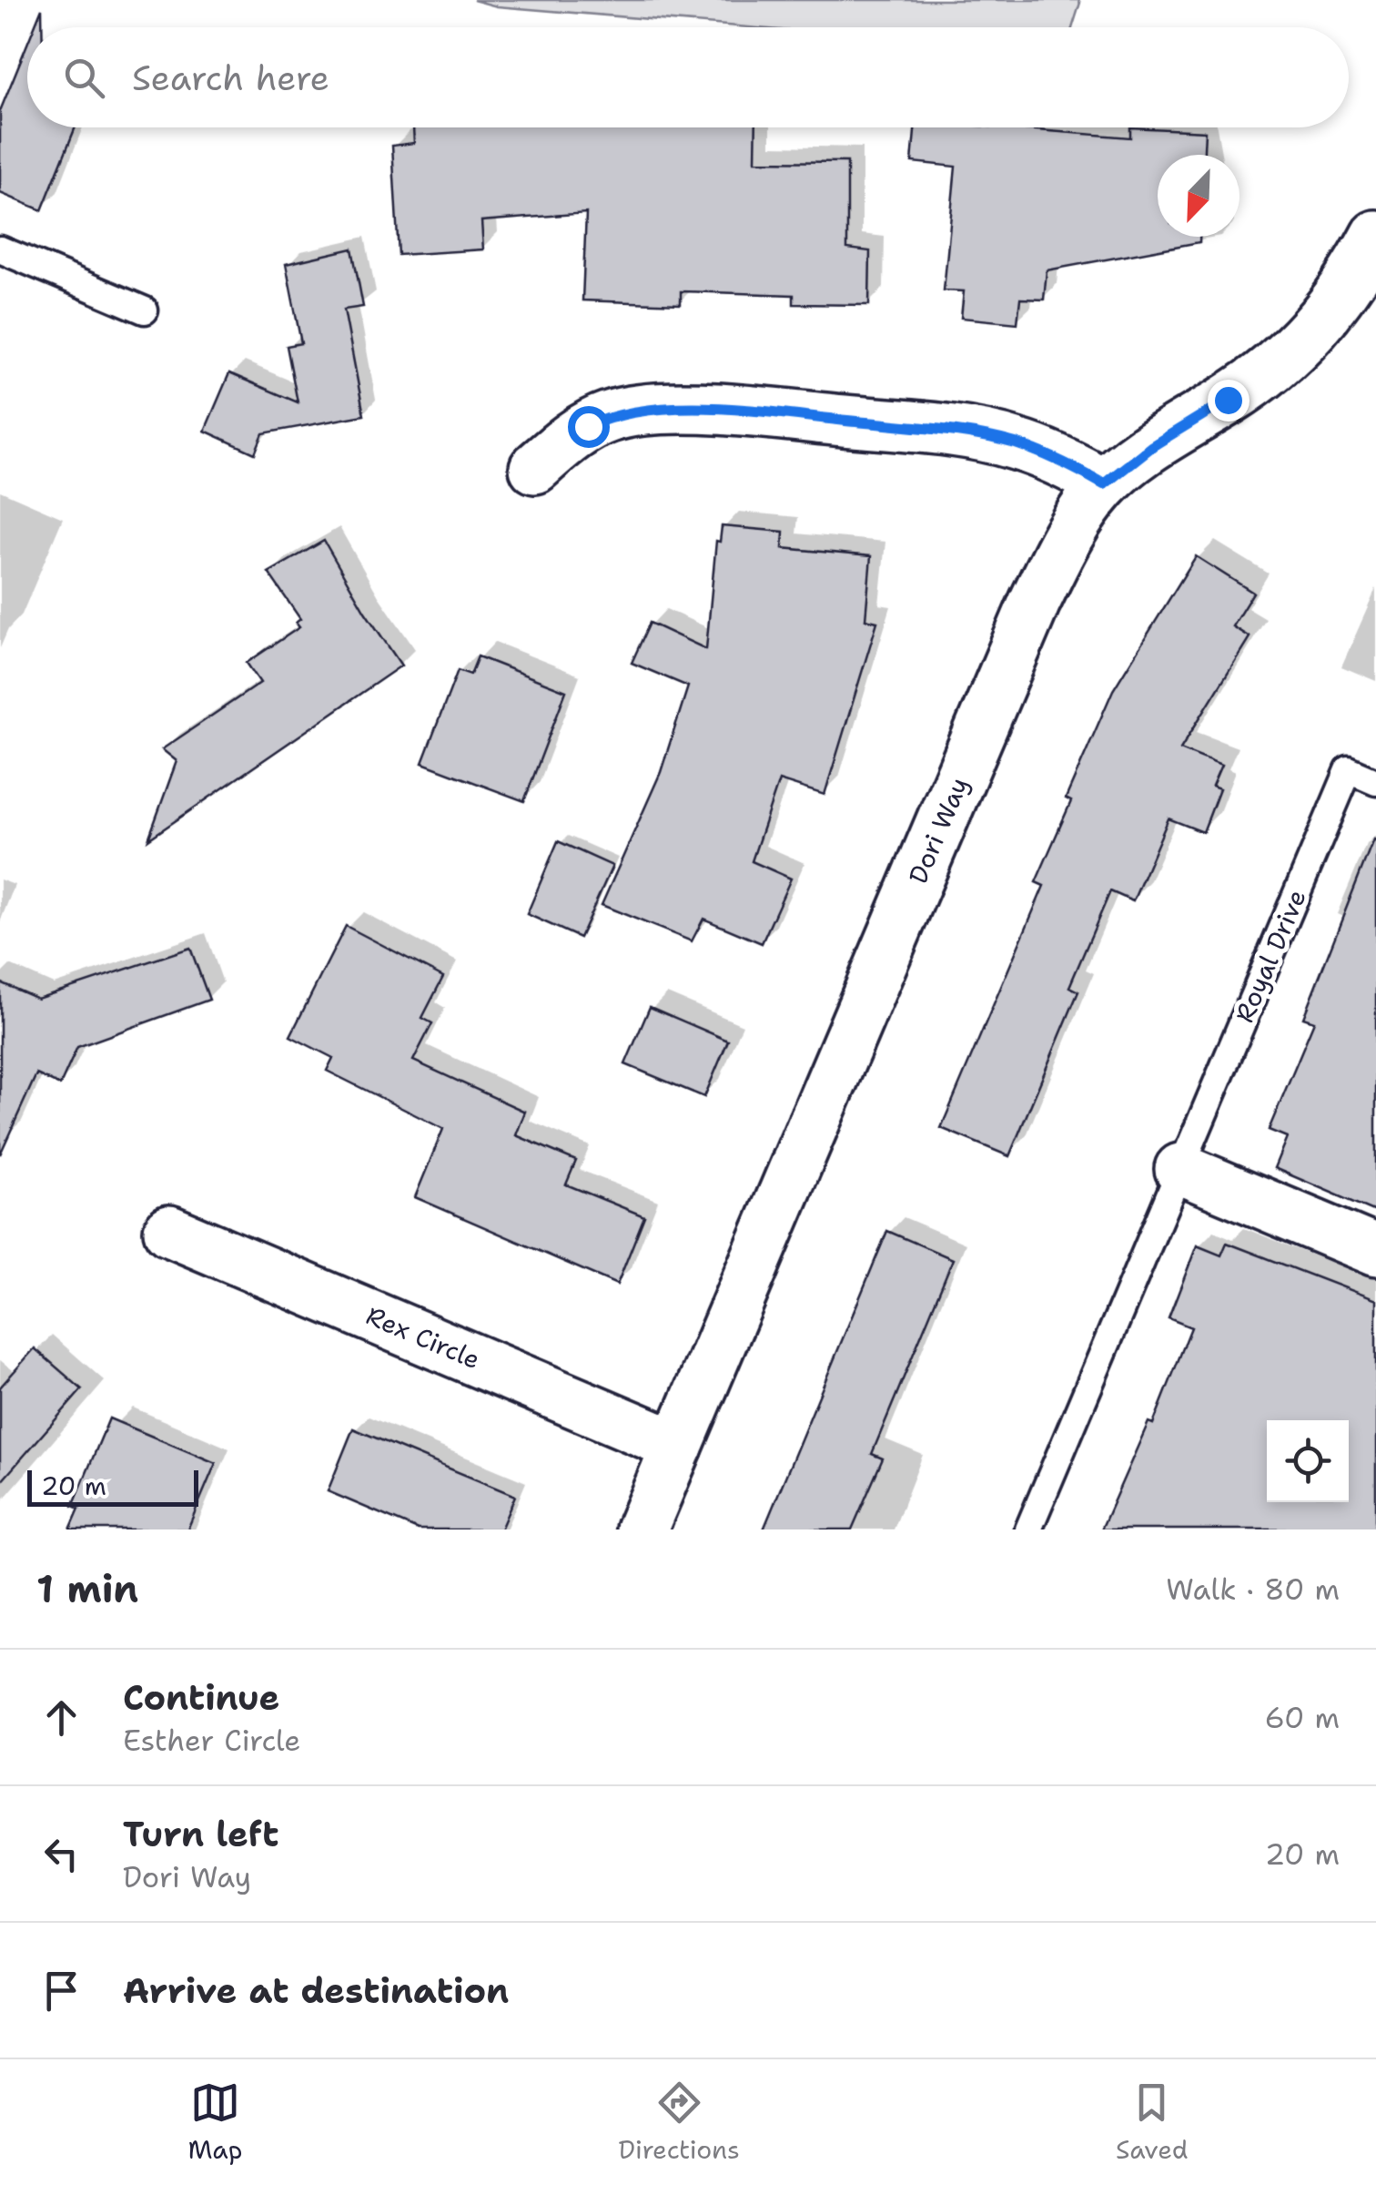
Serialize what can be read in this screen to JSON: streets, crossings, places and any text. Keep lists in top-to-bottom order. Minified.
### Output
{"streets":{"street":["Dori Way","Rex Circle"],"lane":["Royal Drive"]},"crossings":[["Dori Way","Rex Circle"]],"scale_bar":"20 m","north":"bottom left","page":{"search":"Search here","scale":"20 m","heading":["1 min","Walk · 80 m"],"list":[["Continue","Esther Circle","60 m"],["Turn left","Dori Way","20 m"],"Arrive at destination"],"nav":["Map","Directions","Saved"]}}
